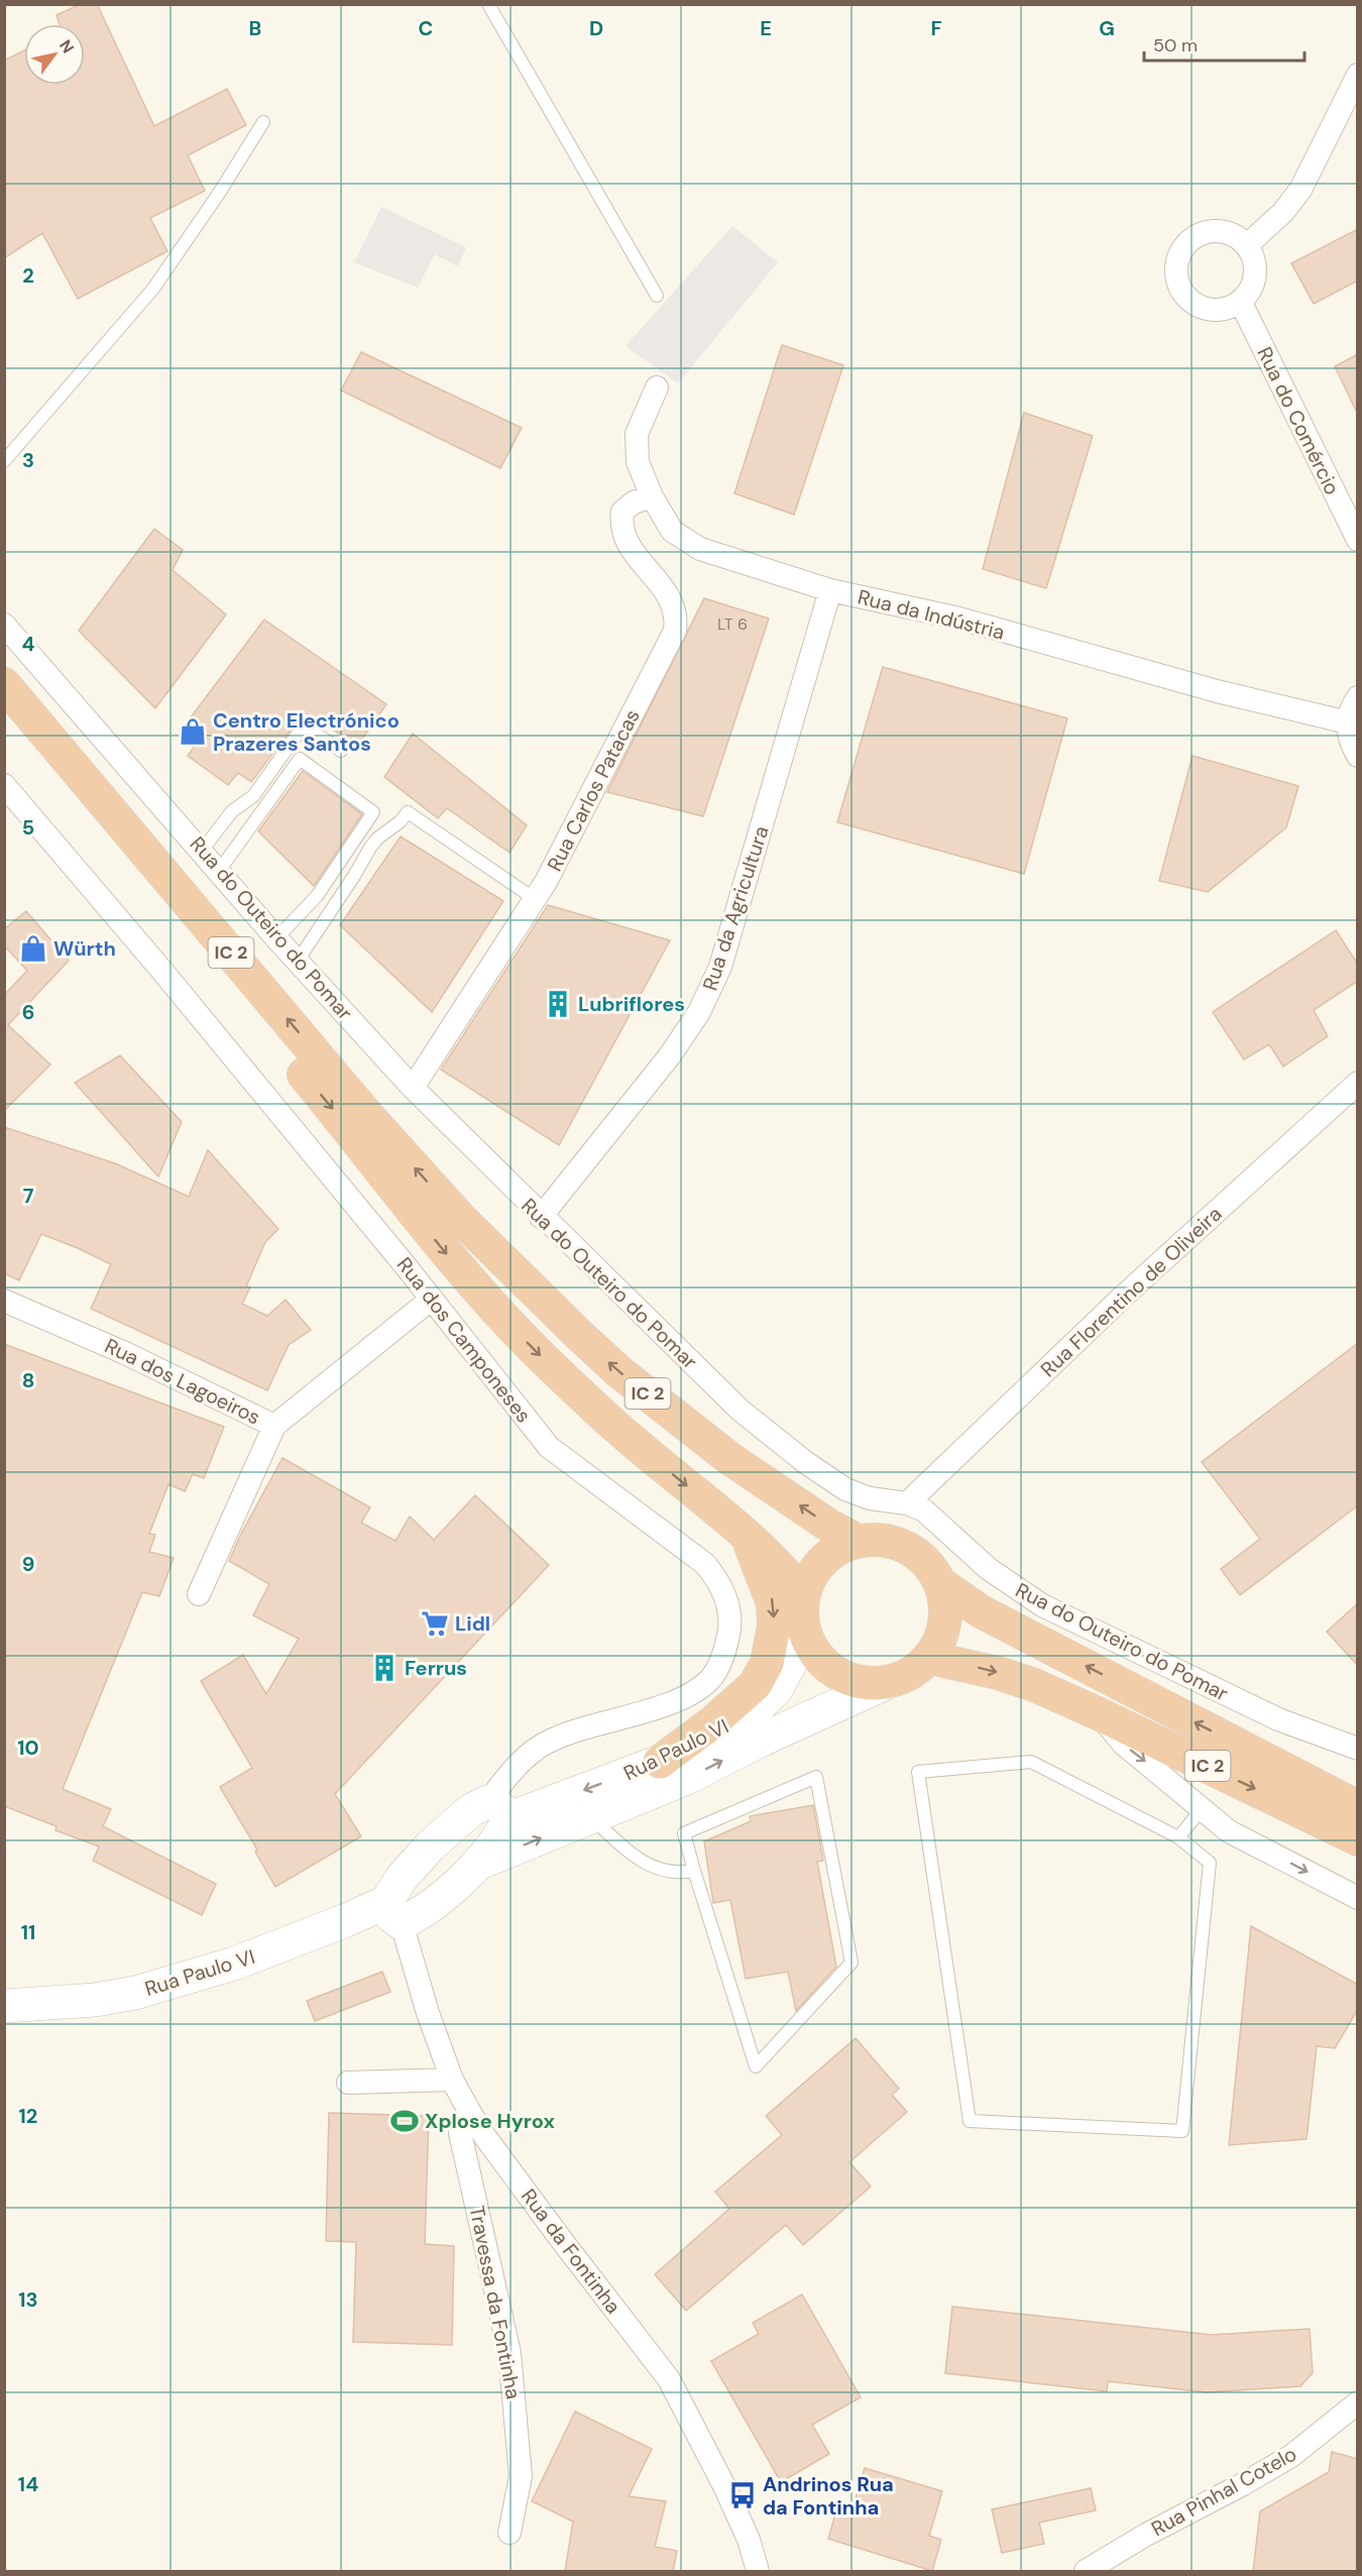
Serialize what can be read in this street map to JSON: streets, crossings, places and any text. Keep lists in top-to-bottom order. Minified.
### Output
{"streets":{"highway":["IC 2"],"main road":["Rua Paulo VI"],"street":["Rua do Comércio","Rua da Indústria","Rua Carlos Patacas","Rua da Agricultura","Rua do Outeiro do Pomar","Rua Florentino de Oliveira","Rua dos Camponeses","Rua dos Lagoeiros","Rua da Fontinha","Travessa da Fontinha","Rua Pinhal Cotelo"]},"crossings":[["Rua da Indústria","Rua Carlos Patacas"],["Rua da Indústria","Rua da Agricultura"],["Rua Carlos Patacas","Rua do Outeiro do Pomar"],["Rua da Agricultura","Rua do Outeiro do Pomar"],["Rua do Outeiro do Pomar","Rua Florentino de Oliveira"],["IC 2","Rua Paulo VI"],["Rua dos Camponeses","Rua dos Lagoeiros"],["Rua dos Camponeses","Rua Paulo VI"],["Rua Paulo VI","Rua da Fontinha"],["Rua da Fontinha","Travessa da Fontinha"]],"places":{"shop":["Centro Electrónico Prazeres Santos","Würth"],"building":["Lubriflores","Ferrus"],"supermarket":["Lidl"],"sports":["Xplose Hyrox"],"bus stop":["Andrinos Rua da Fontinha"]},"house_numbers":["LT 6"],"scale_bar":"50 m","north":"top right","grid":{"columns":["B","C","D","E","F","G"],"rows":["2","3","4","5","6","7","8","9","10","11","12","13","14"]}}
